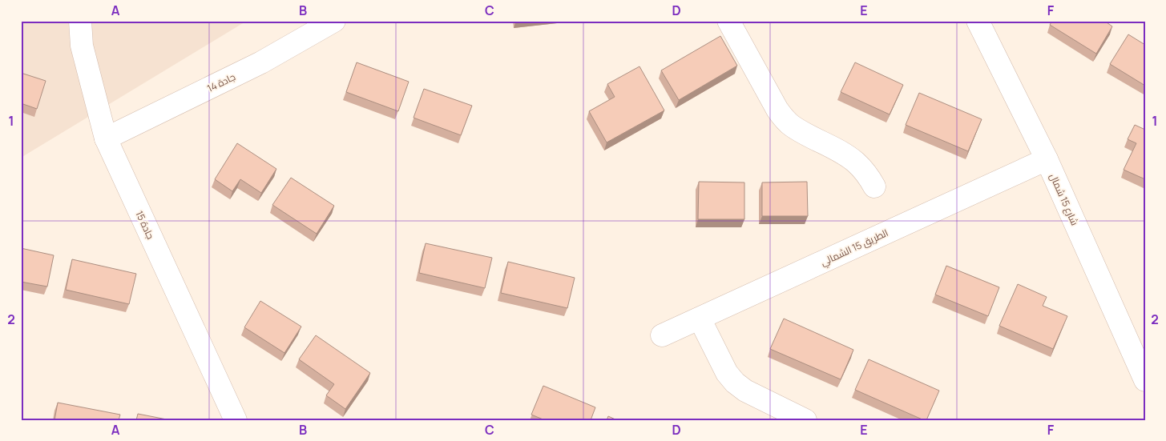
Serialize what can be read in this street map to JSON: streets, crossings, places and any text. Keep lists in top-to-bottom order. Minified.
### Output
{"streets":{"street":["جادة 14","شارع 15 شمال","جادة 15","الطريق 15 الشمالي"]},"crossings":[["جادة 14","جادة 15"],["شارع 15 شمال","الطريق 15 الشمالي"]],"grid":{"columns":["A","B","C","D","E","F"],"rows":["1","2"]}}
